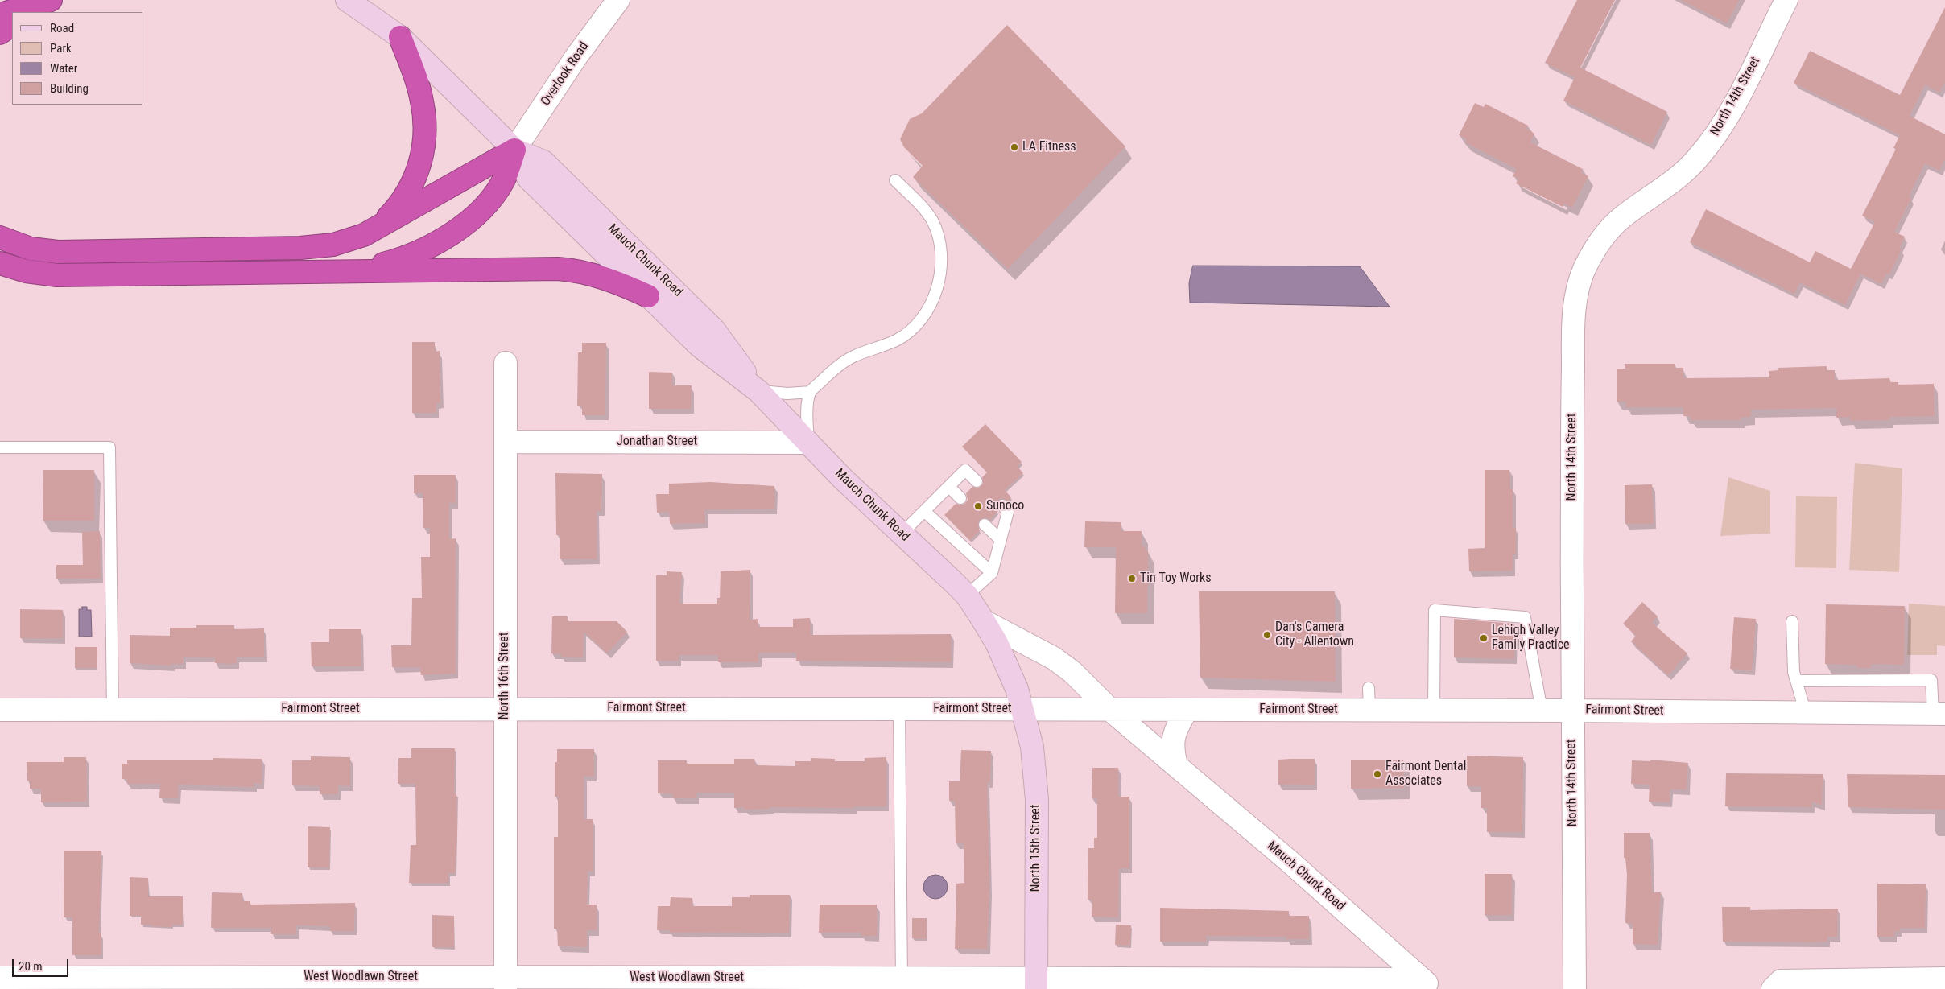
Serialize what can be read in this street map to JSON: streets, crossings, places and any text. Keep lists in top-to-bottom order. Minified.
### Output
{"streets":{"main road":["Mauch Chunk Road","North 15th Street"],"street":["Overlook Road","North 14th Street","Jonathan Street","North 16th Street","Fairmont Street","West Woodlawn Street"]},"crossings":[["Overlook Road","Mauch Chunk Road"],["North 14th Street","Fairmont Street"],["Mauch Chunk Road","Jonathan Street"],["Mauch Chunk Road","Fairmont Street"],["Mauch Chunk Road","North 15th Street"],["Mauch Chunk Road","West Woodlawn Street"],["Jonathan Street","North 16th Street"],["North 16th Street","Fairmont Street"],["North 16th Street","West Woodlawn Street"],["Fairmont Street","North 15th Street"],["North 15th Street","West Woodlawn Street"]],"places":["LA Fitness","Sunoco","Tin Toy Works","Dan's Camera City - Allentown","Lehigh Valley Family Practice","Fairmont Dental Associates"],"legend":["Road","Park","Water","Building"],"scale_bar":"20 m"}
